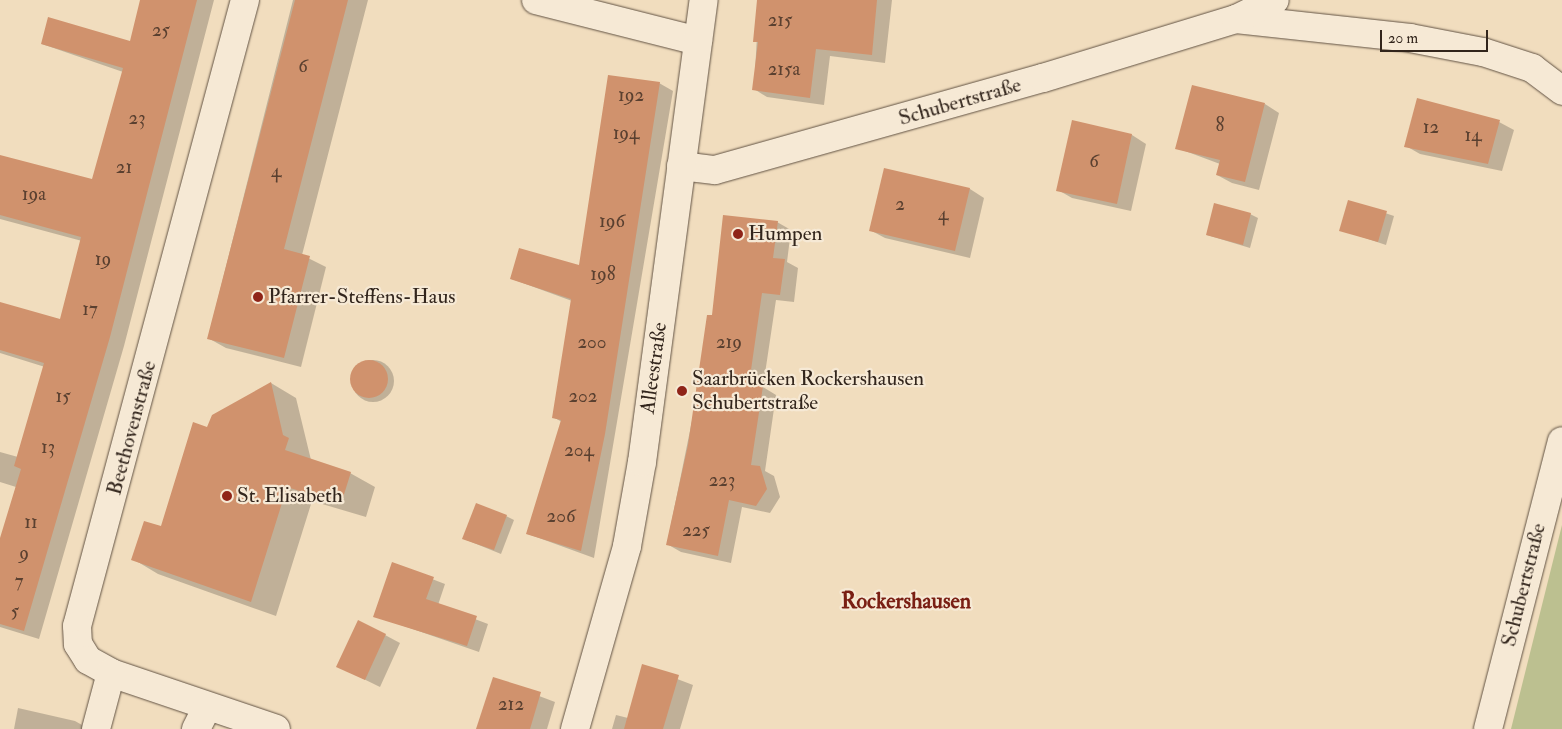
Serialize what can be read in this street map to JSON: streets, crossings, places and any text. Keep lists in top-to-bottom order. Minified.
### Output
{"streets":{"street":["Schubertstraße","Alleestraße","Beethovenstraße"]},"crossings":[["Schubertstraße","Alleestraße"]],"districts":["Rockershausen"],"places":["Humpen","Pfarrer-Steffens-Haus","Saarbrücken Rockershausen Schubertstraße","St. Elisabeth"],"house_numbers":["215","25","6","215a","192","23","8","12","194","14","6","21","4","19a","2","4","196","19","198","17","200","219","15","202","13","204","223","206","11","225","9","7","5","212"],"scale_bar":"20 m"}
